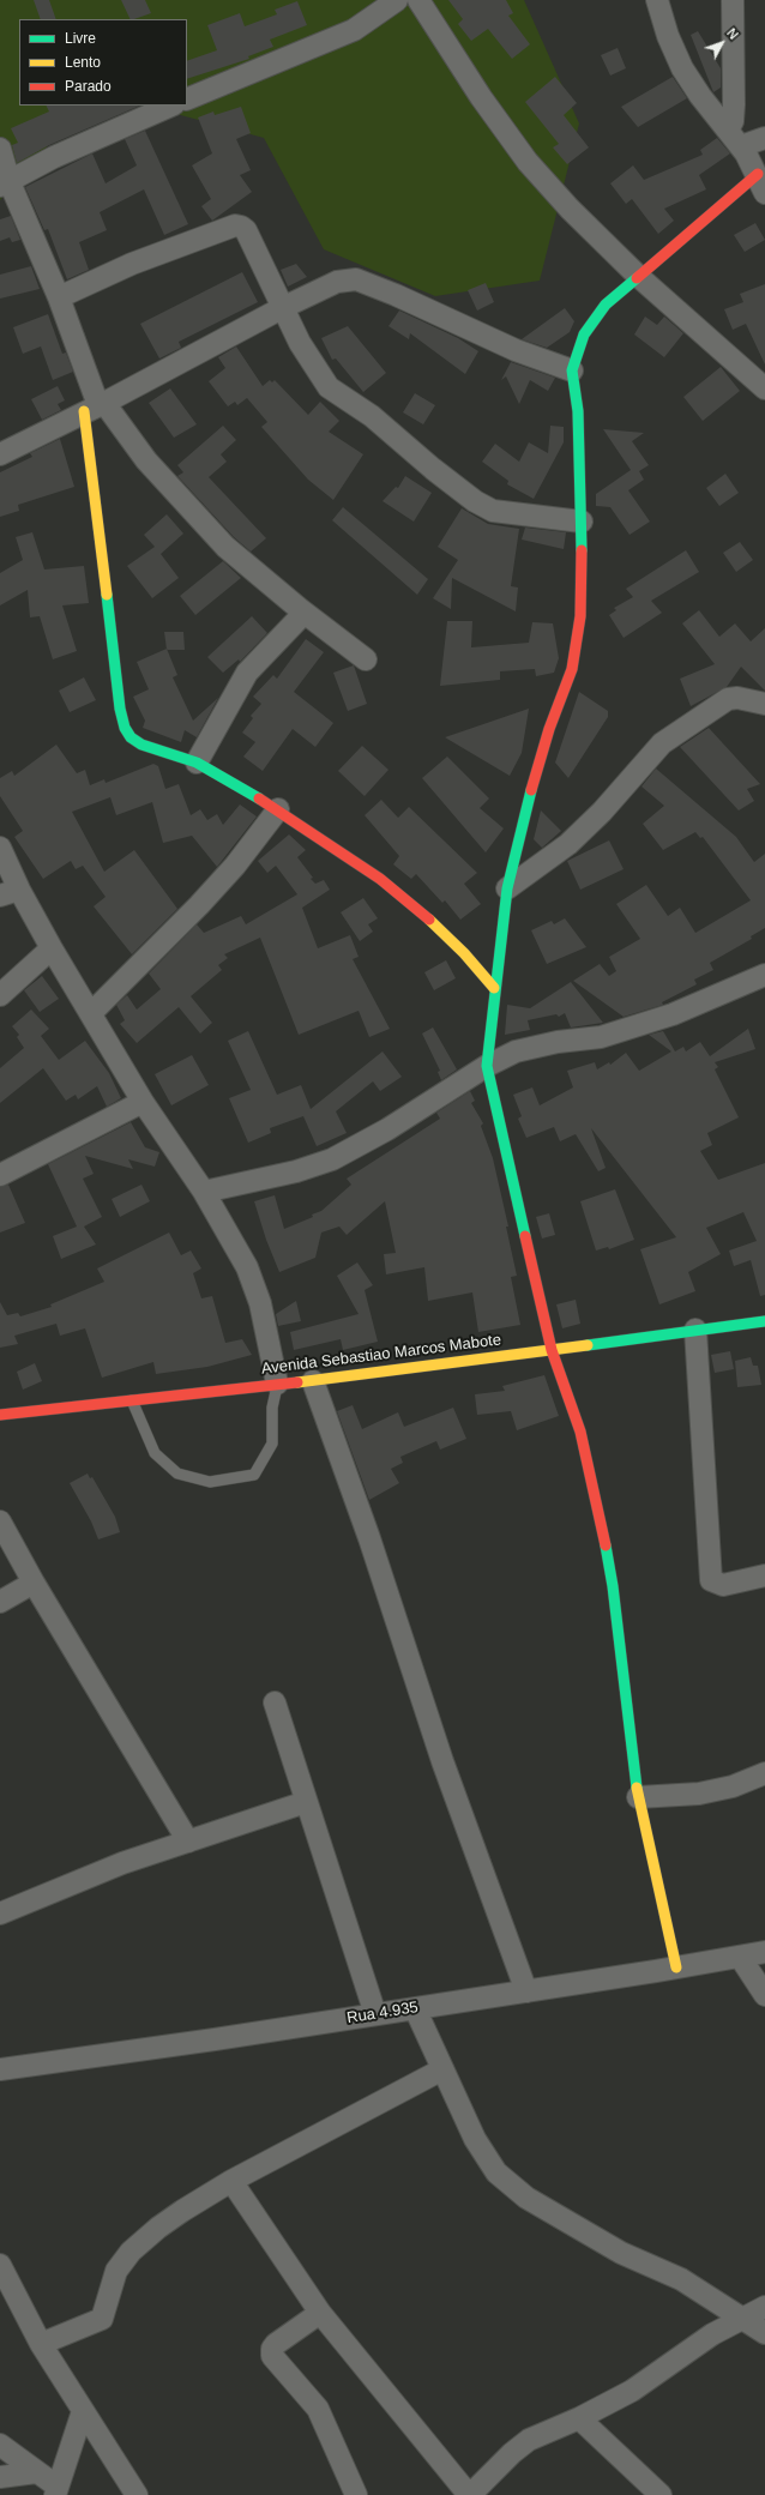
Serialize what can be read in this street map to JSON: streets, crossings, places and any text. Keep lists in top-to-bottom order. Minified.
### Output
{"streets":{"street":["Avenida Sebastiao Marcos Mabote","Rua 4.935"]},"legend":["Livre","Lento","Parado"],"north":"top right"}
